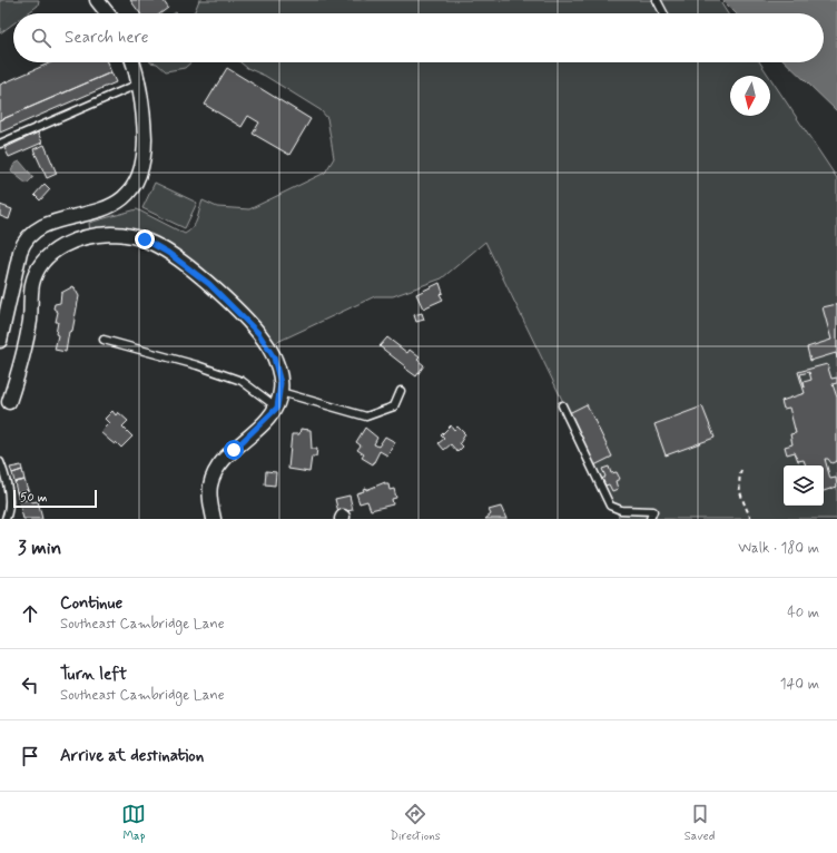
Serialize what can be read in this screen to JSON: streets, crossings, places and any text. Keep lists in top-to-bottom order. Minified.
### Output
{"scale_bar":"50 m","north":"bottom","page":{"search":"Search here","scale":"50 m","heading":["3 min","Walk · 180 m"],"list":[["Continue","Southeast Cambridge Lane","40 m"],["Turn left","Southeast Cambridge Lane","140 m"],"Arrive at destination"],"nav":["Map","Directions","Saved"]}}
